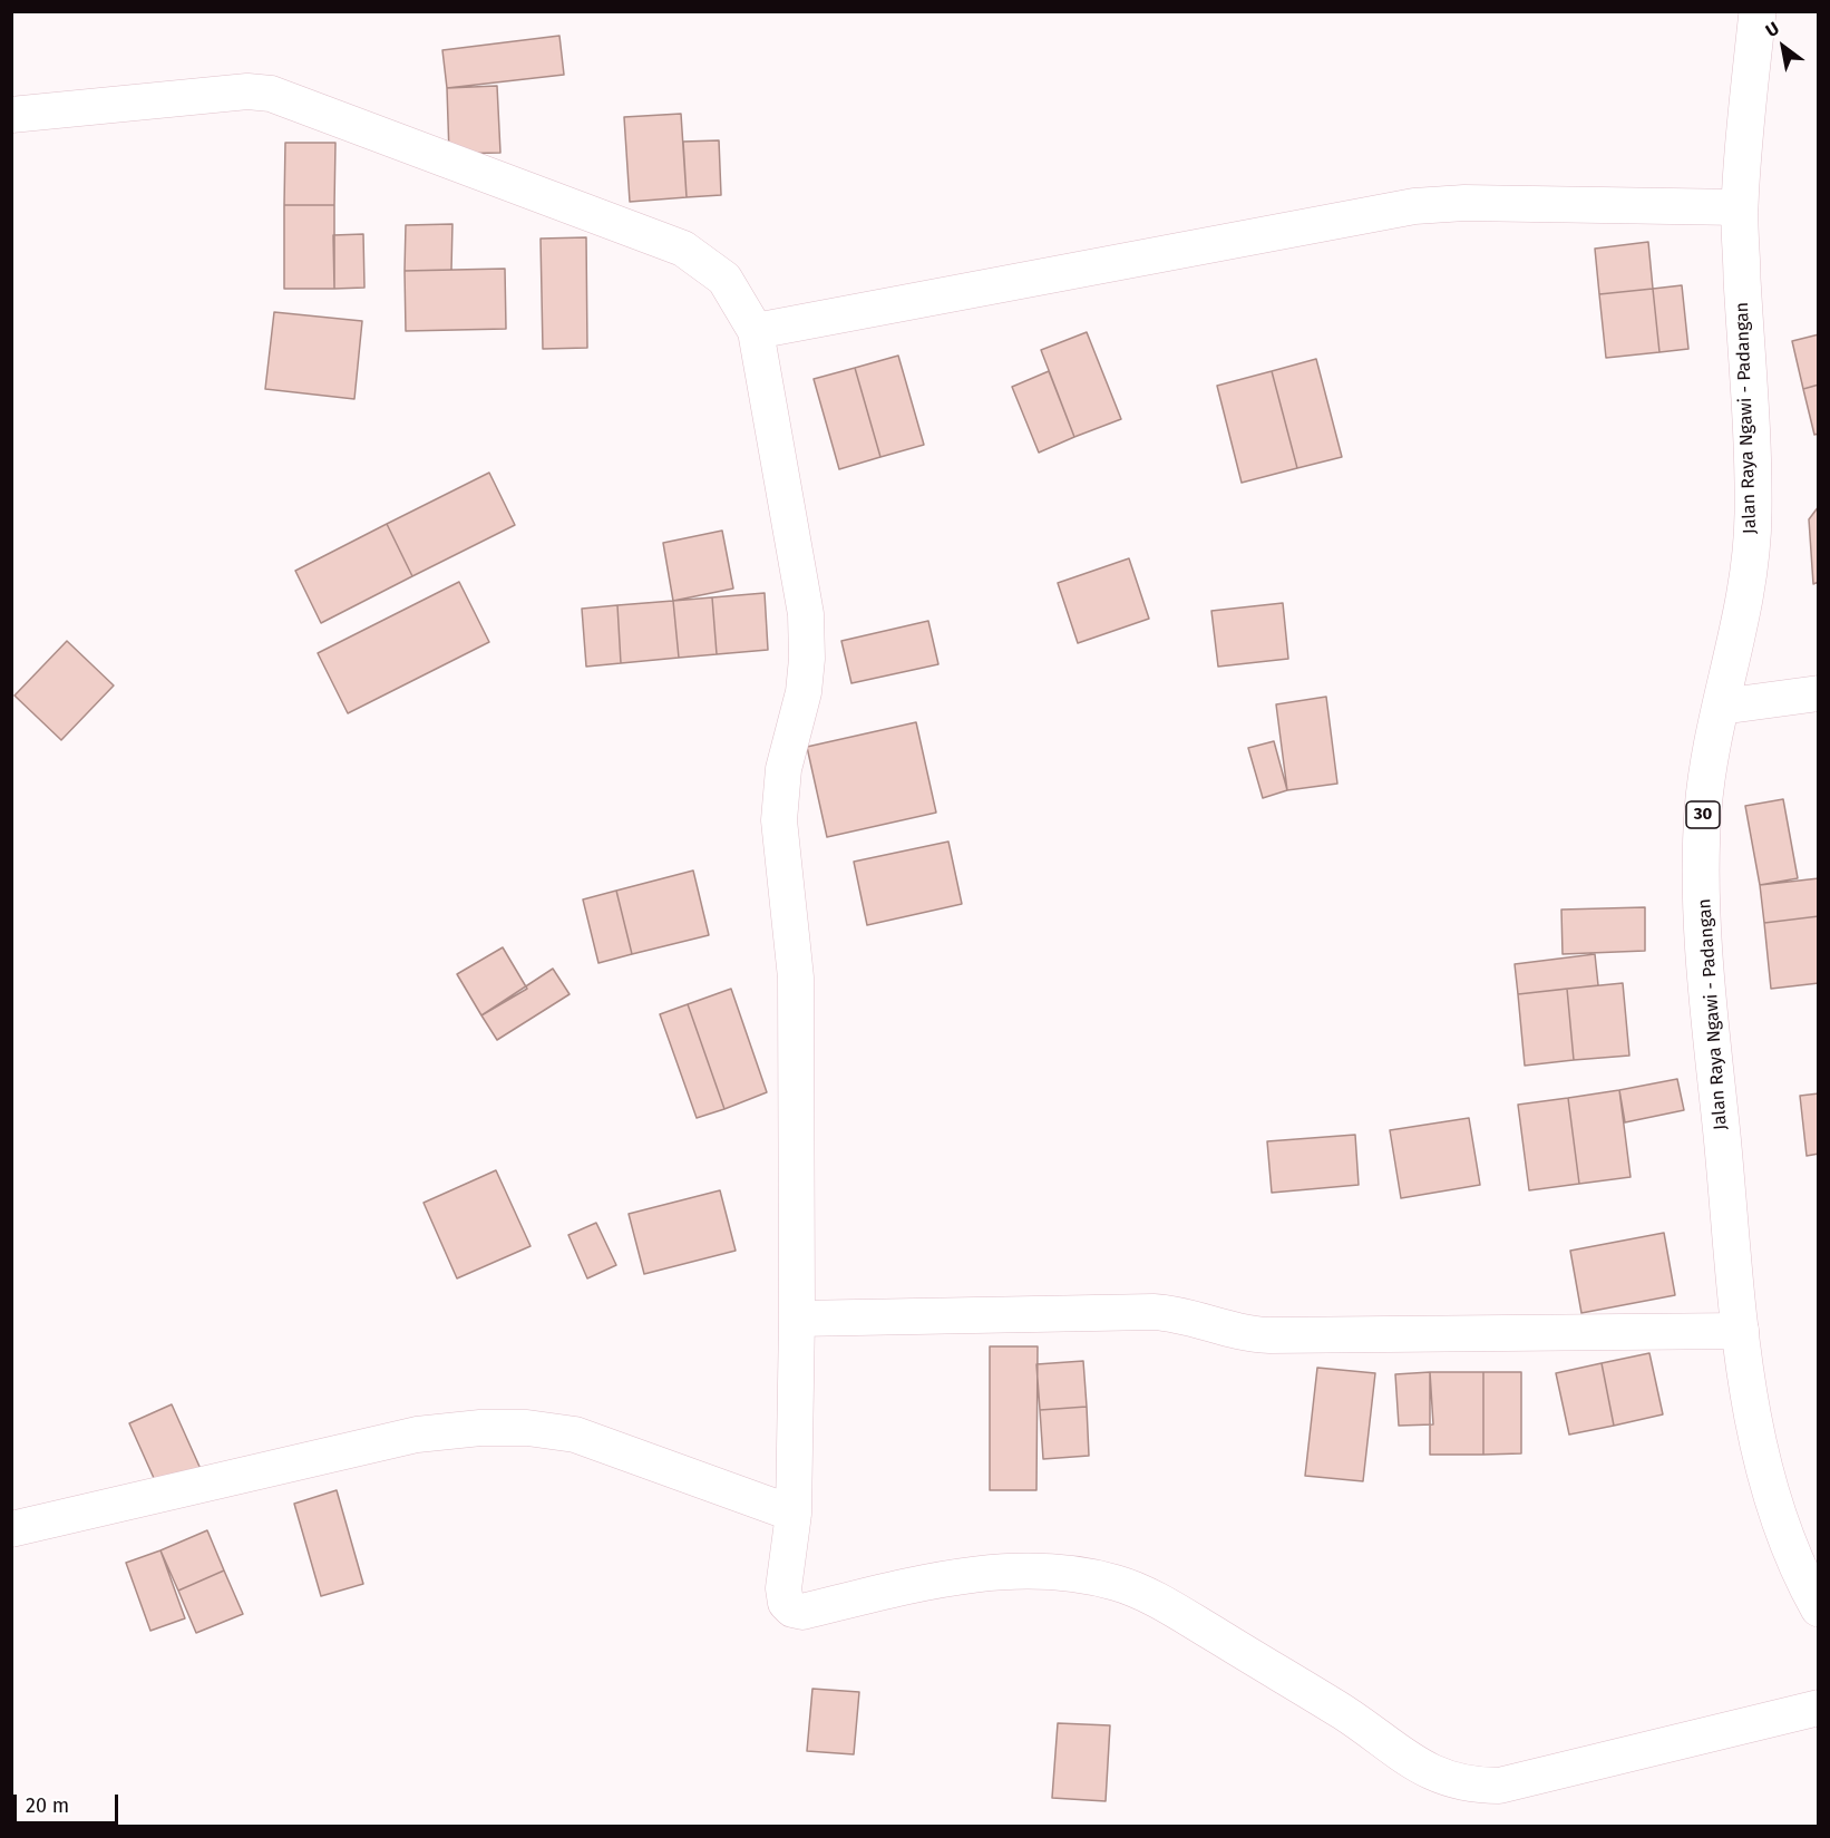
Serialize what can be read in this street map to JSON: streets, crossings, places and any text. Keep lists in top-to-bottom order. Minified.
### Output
{"streets":{"highway":["Jalan Raya Ngawi - Padangan","30"]},"scale_bar":"20 m","north":"top left"}
